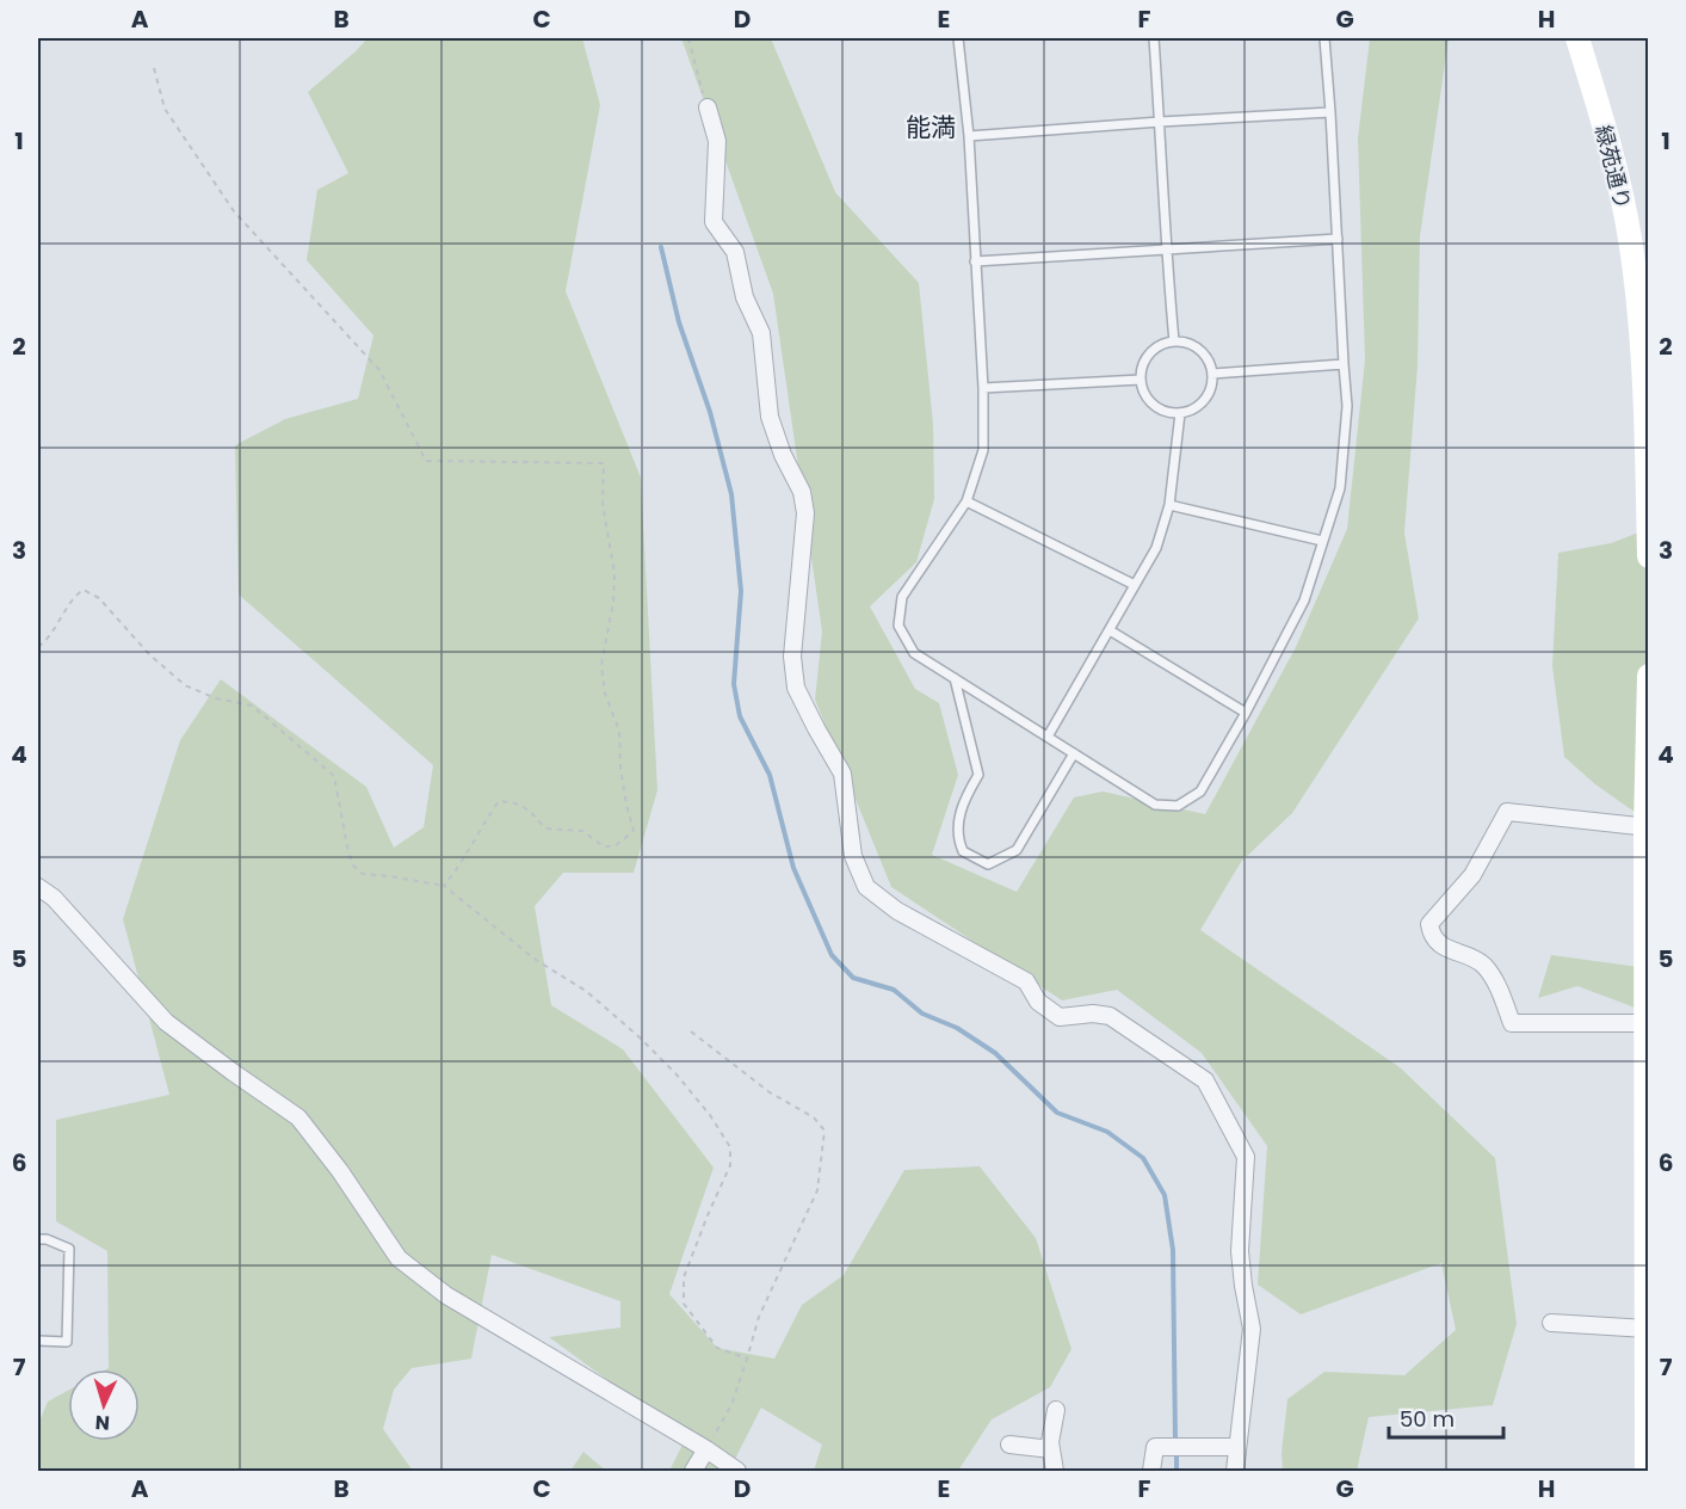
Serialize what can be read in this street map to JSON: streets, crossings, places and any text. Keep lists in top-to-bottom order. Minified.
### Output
{"streets":{"street":["緑苑通り"]},"districts":["能満"],"scale_bar":"50 m","north":"bottom","grid":{"columns":["A","B","C","D","E","F","G","H"],"rows":["1","2","3","4","5","6","7"]}}
